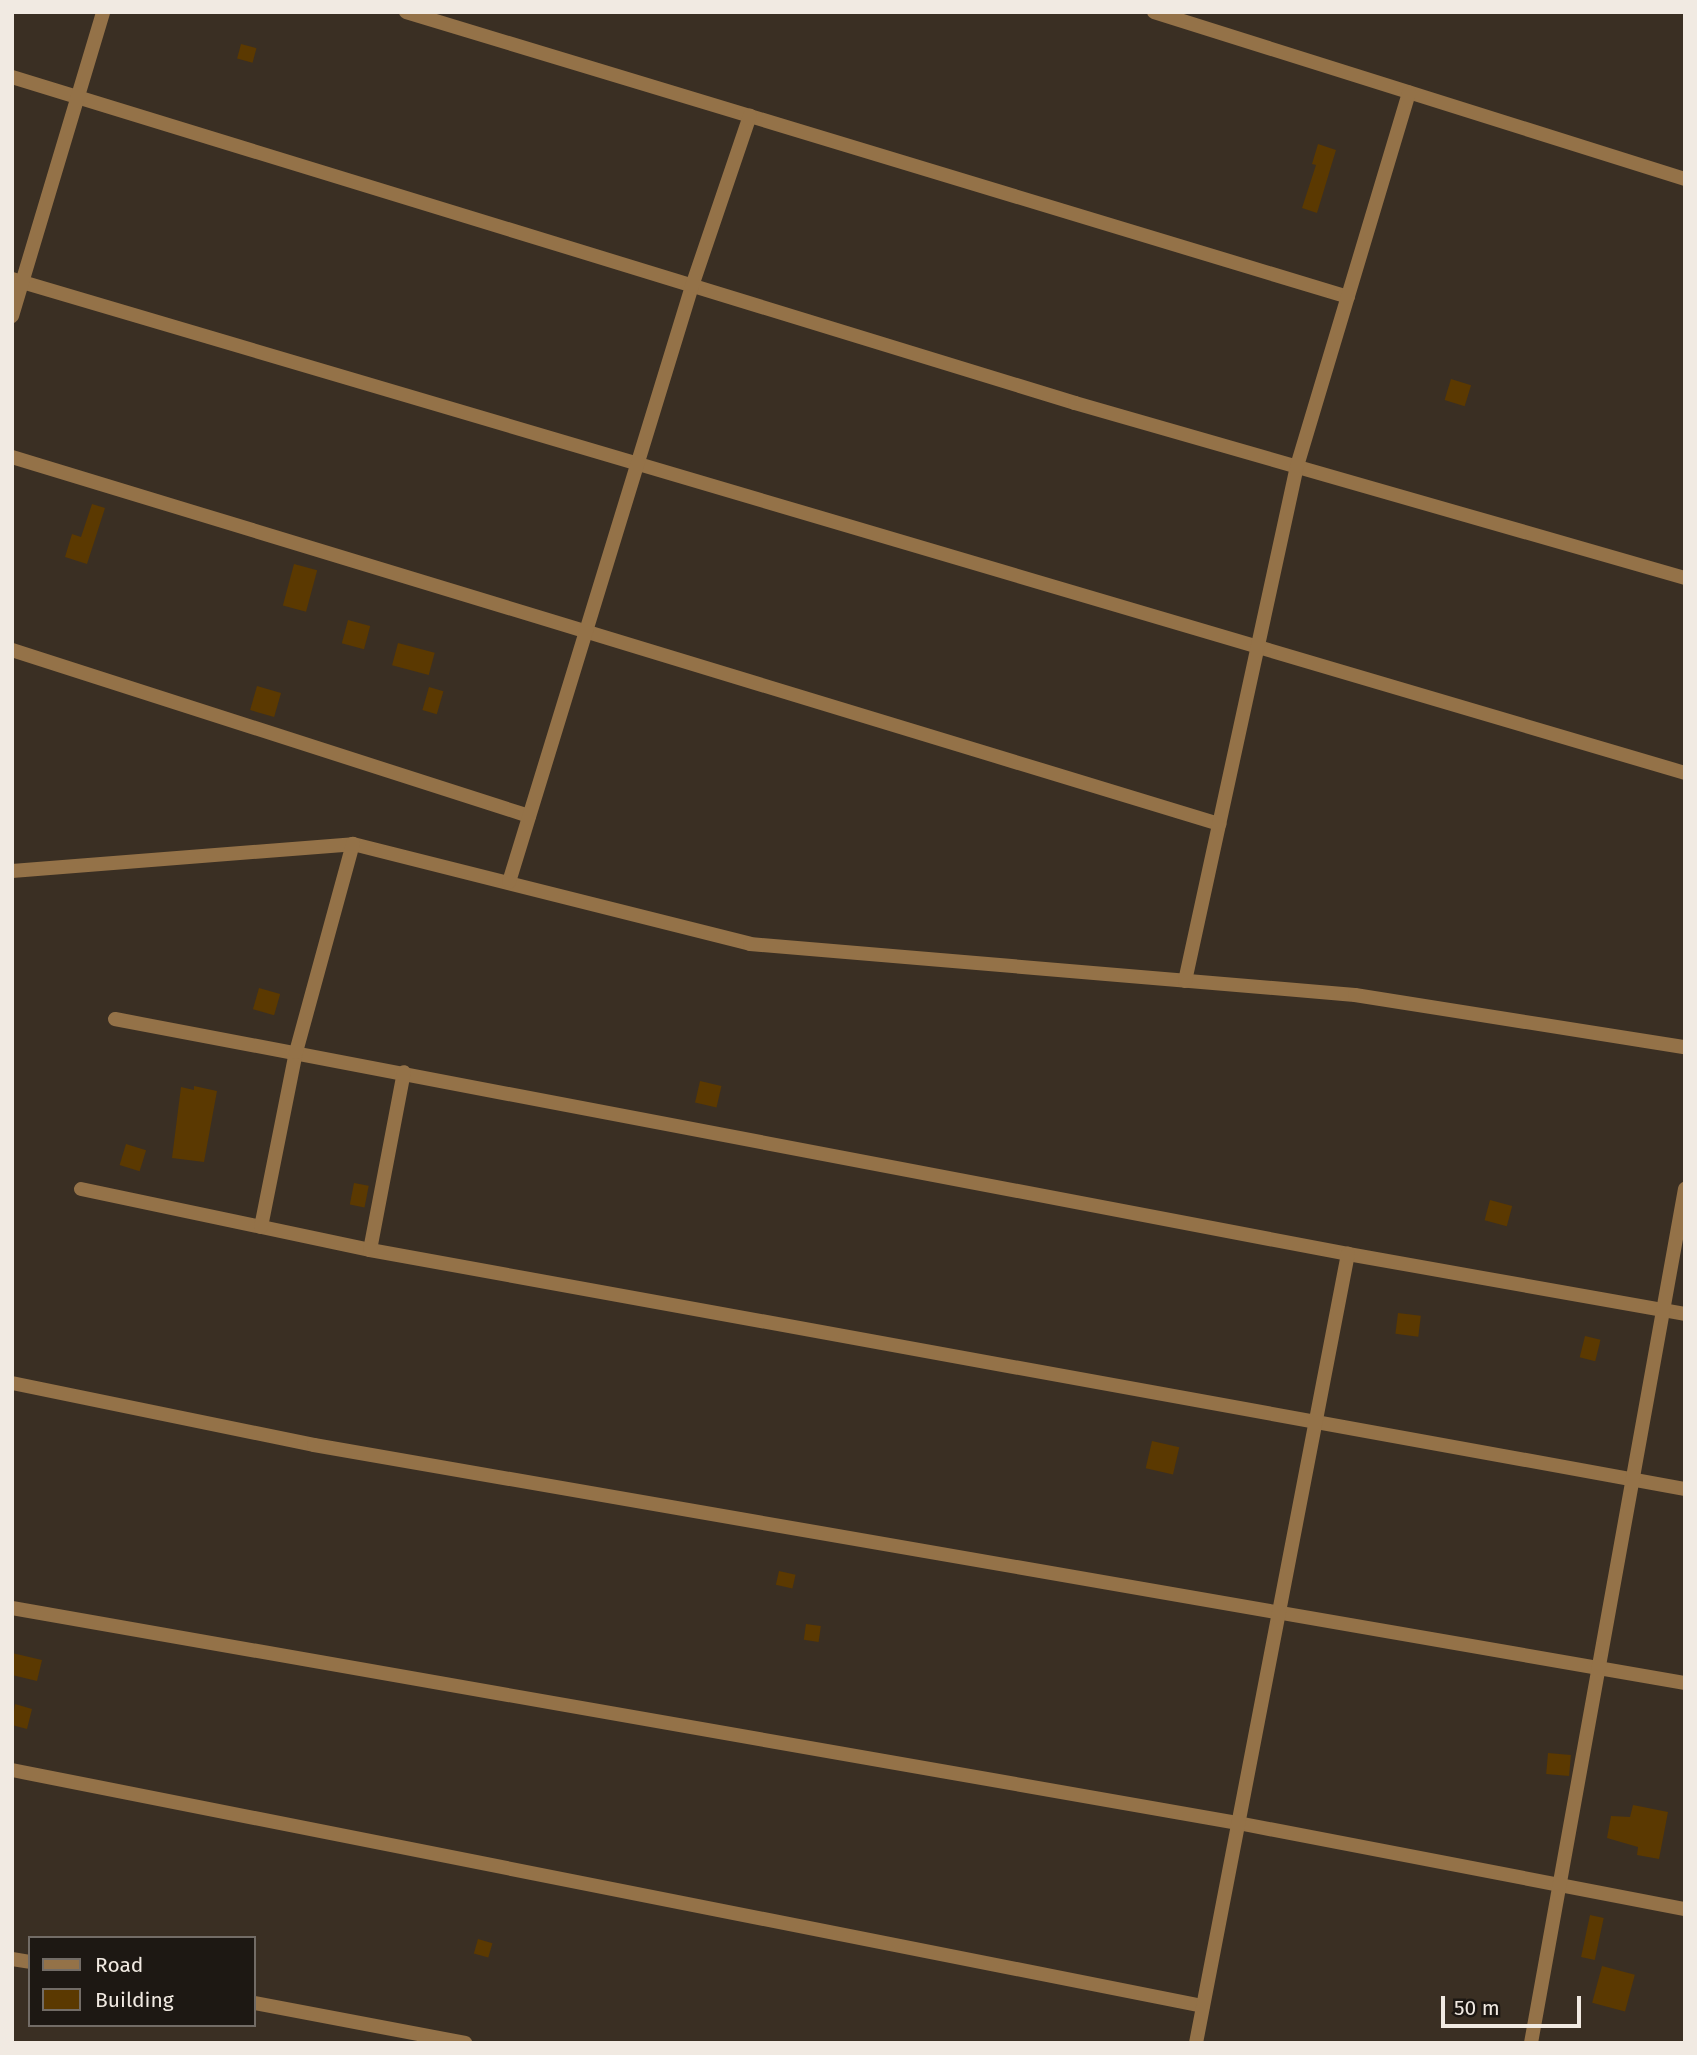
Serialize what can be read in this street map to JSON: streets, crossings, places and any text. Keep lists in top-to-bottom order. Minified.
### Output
{"legend":["Road","Building"],"scale_bar":"50 m"}
